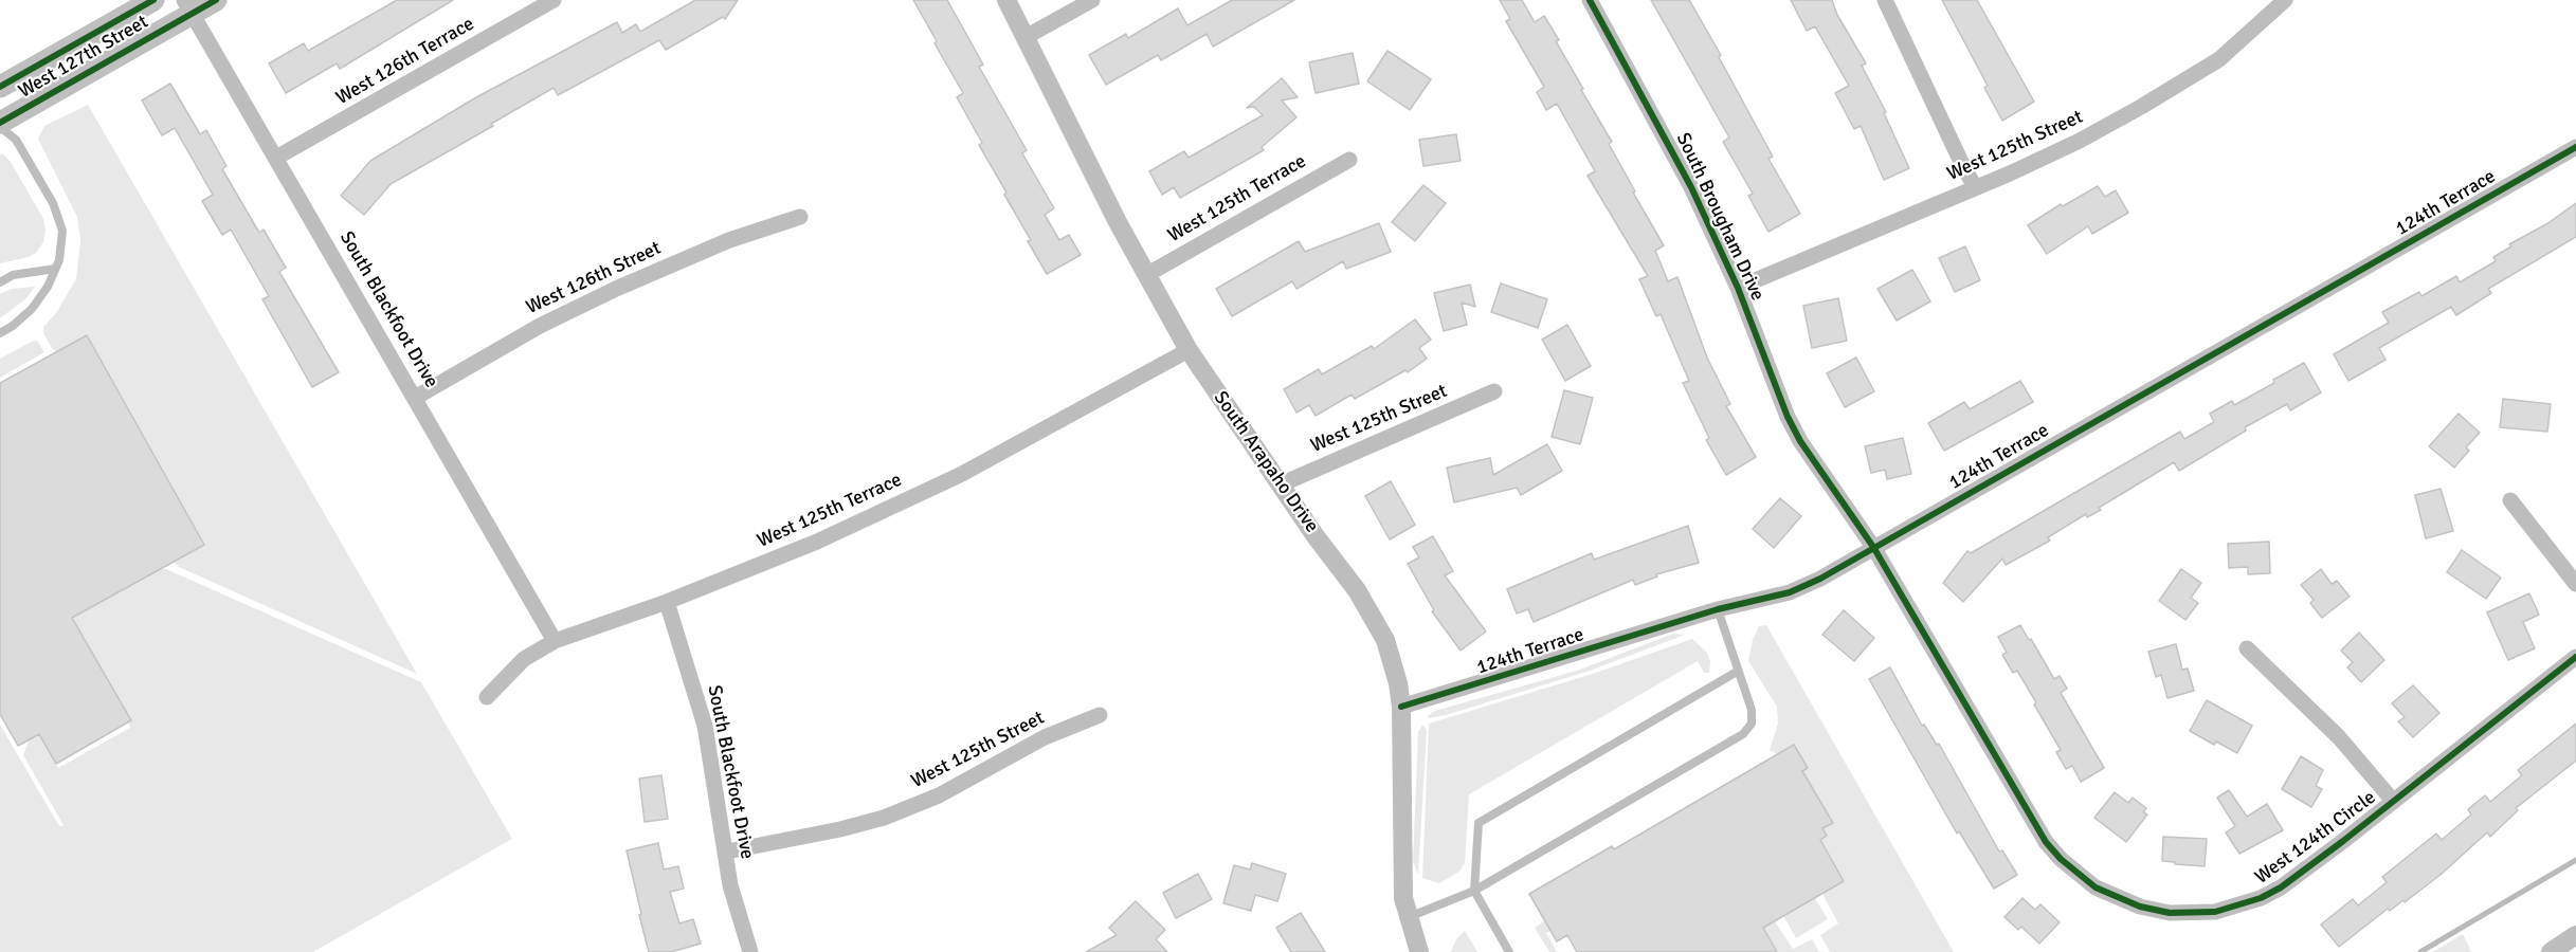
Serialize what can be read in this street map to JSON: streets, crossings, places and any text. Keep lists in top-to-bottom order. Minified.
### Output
{"streets":{"main road":["West 127th Street"],"street":["West 126th Terrace","West 125th Street","West 125th Terrace","124th Terrace","South Brougham Drive","West 126th Street","South Blackfoot Drive","South Arapaho Drive","West 124th Circle"]},"crossings":[["West 127th Street","South Blackfoot Drive"],["West 126th Terrace","South Blackfoot Drive"],["West 125th Street","South Brougham Drive"],["West 125th Street","South Blackfoot Drive"],["West 125th Street","South Arapaho Drive"],["West 125th Terrace","South Blackfoot Drive"],["West 125th Terrace","South Arapaho Drive"],["124th Terrace","South Brougham Drive"],["124th Terrace","South Arapaho Drive"],["124th Terrace","West 124th Circle"],["South Brougham Drive","West 124th Circle"],["West 126th Street","South Blackfoot Drive"]]}
